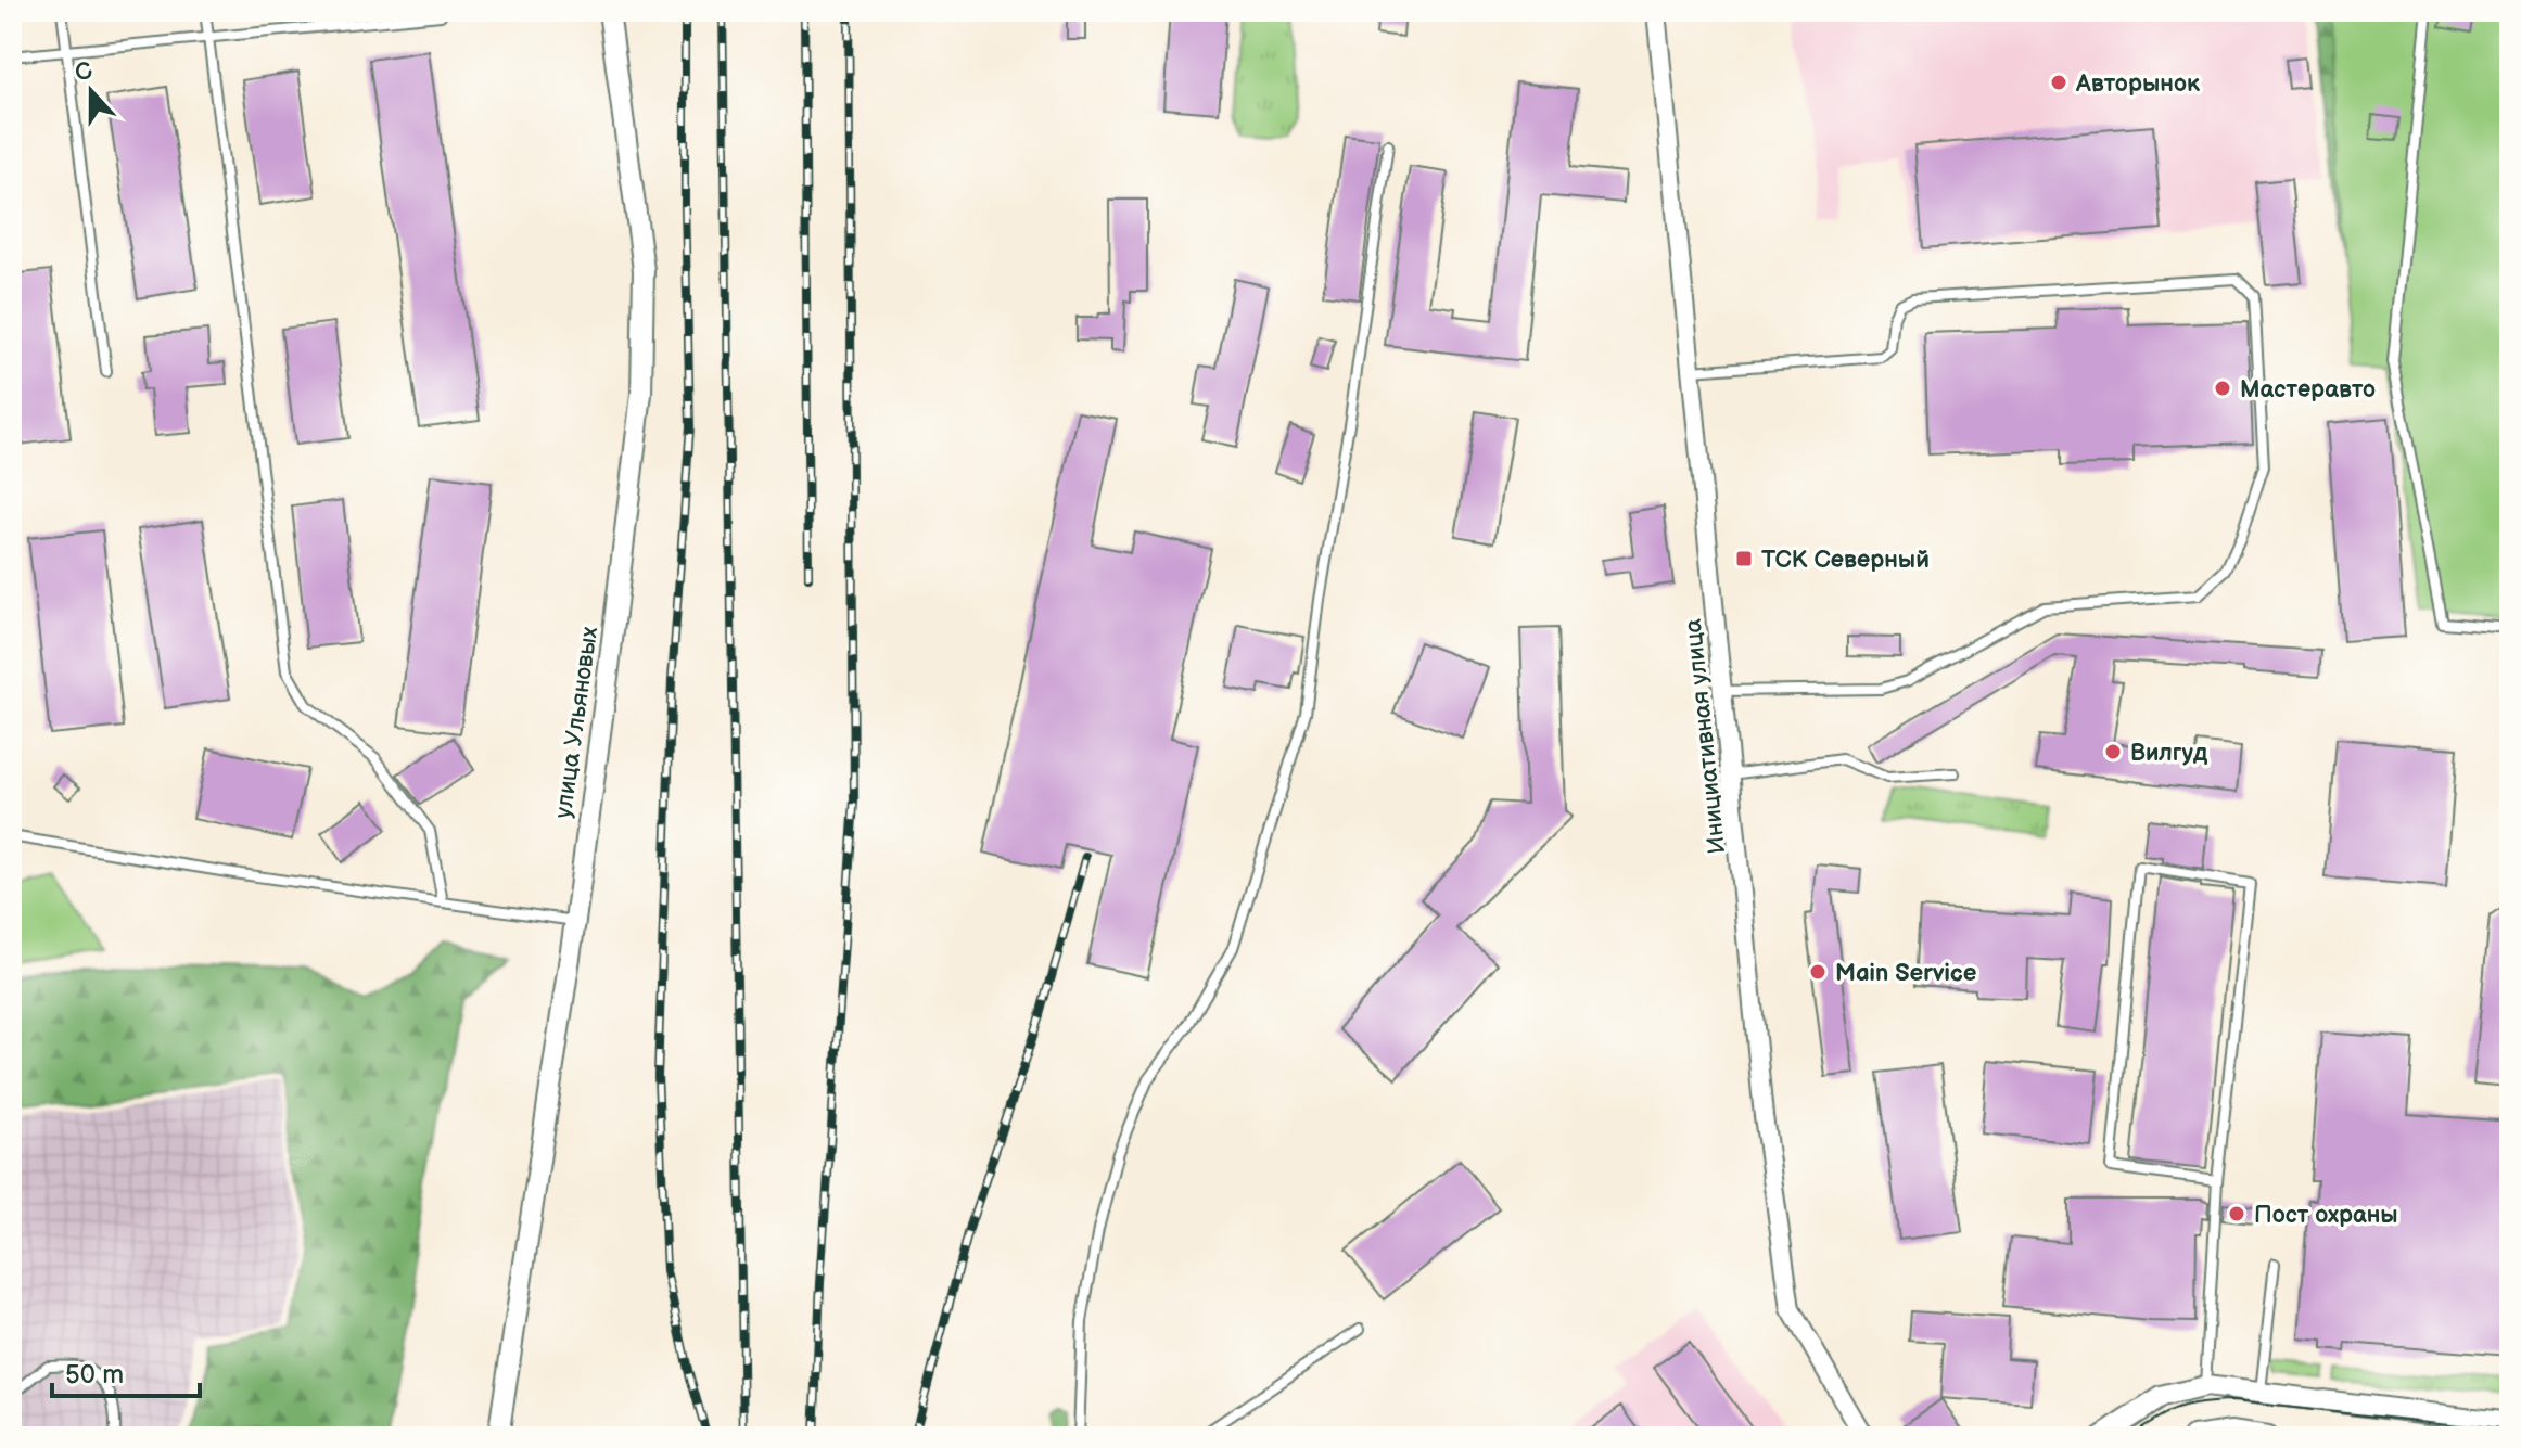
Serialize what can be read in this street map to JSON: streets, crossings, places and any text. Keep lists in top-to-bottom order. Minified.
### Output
{"streets":{"street":["улица Ульяновых","Инициативная улица"]},"places":{"other":["Авторынок","Мастеравто","Вилгуд","Main Service","Пост охраны"],"transit":["ТСК Северный"]},"scale_bar":"50 m","north":"top"}
